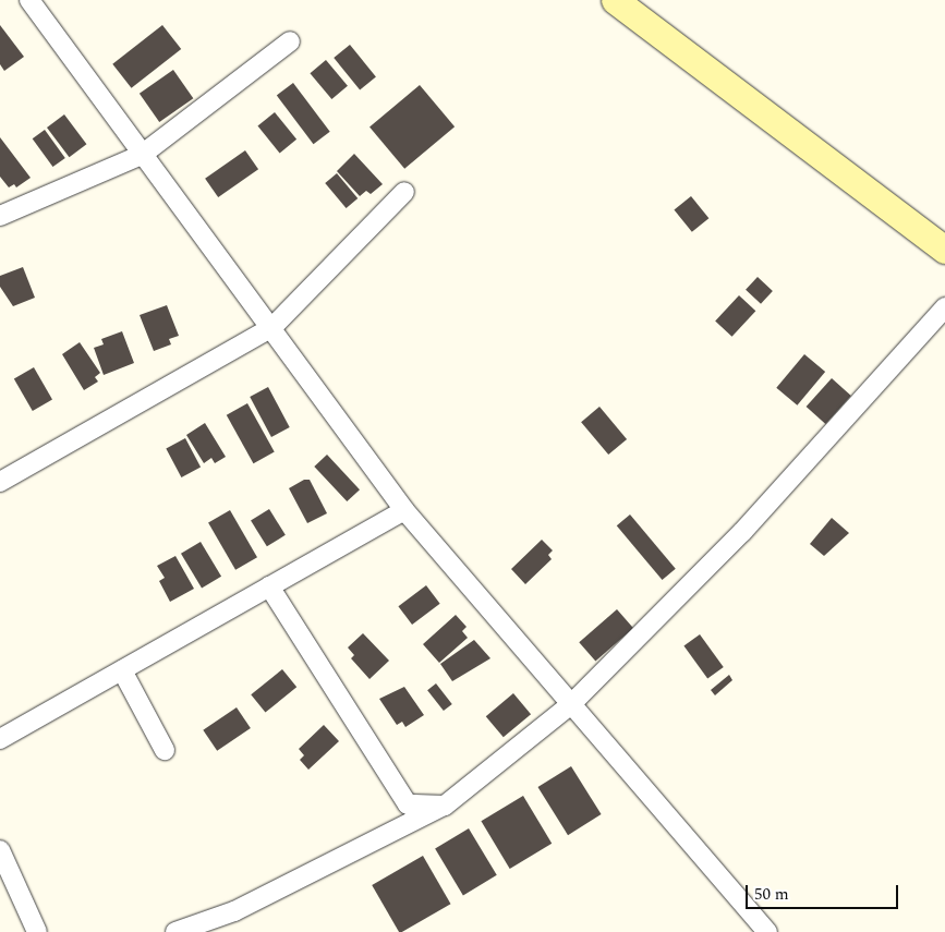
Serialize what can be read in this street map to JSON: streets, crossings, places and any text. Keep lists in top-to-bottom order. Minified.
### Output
{"scale_bar":"50 m"}
